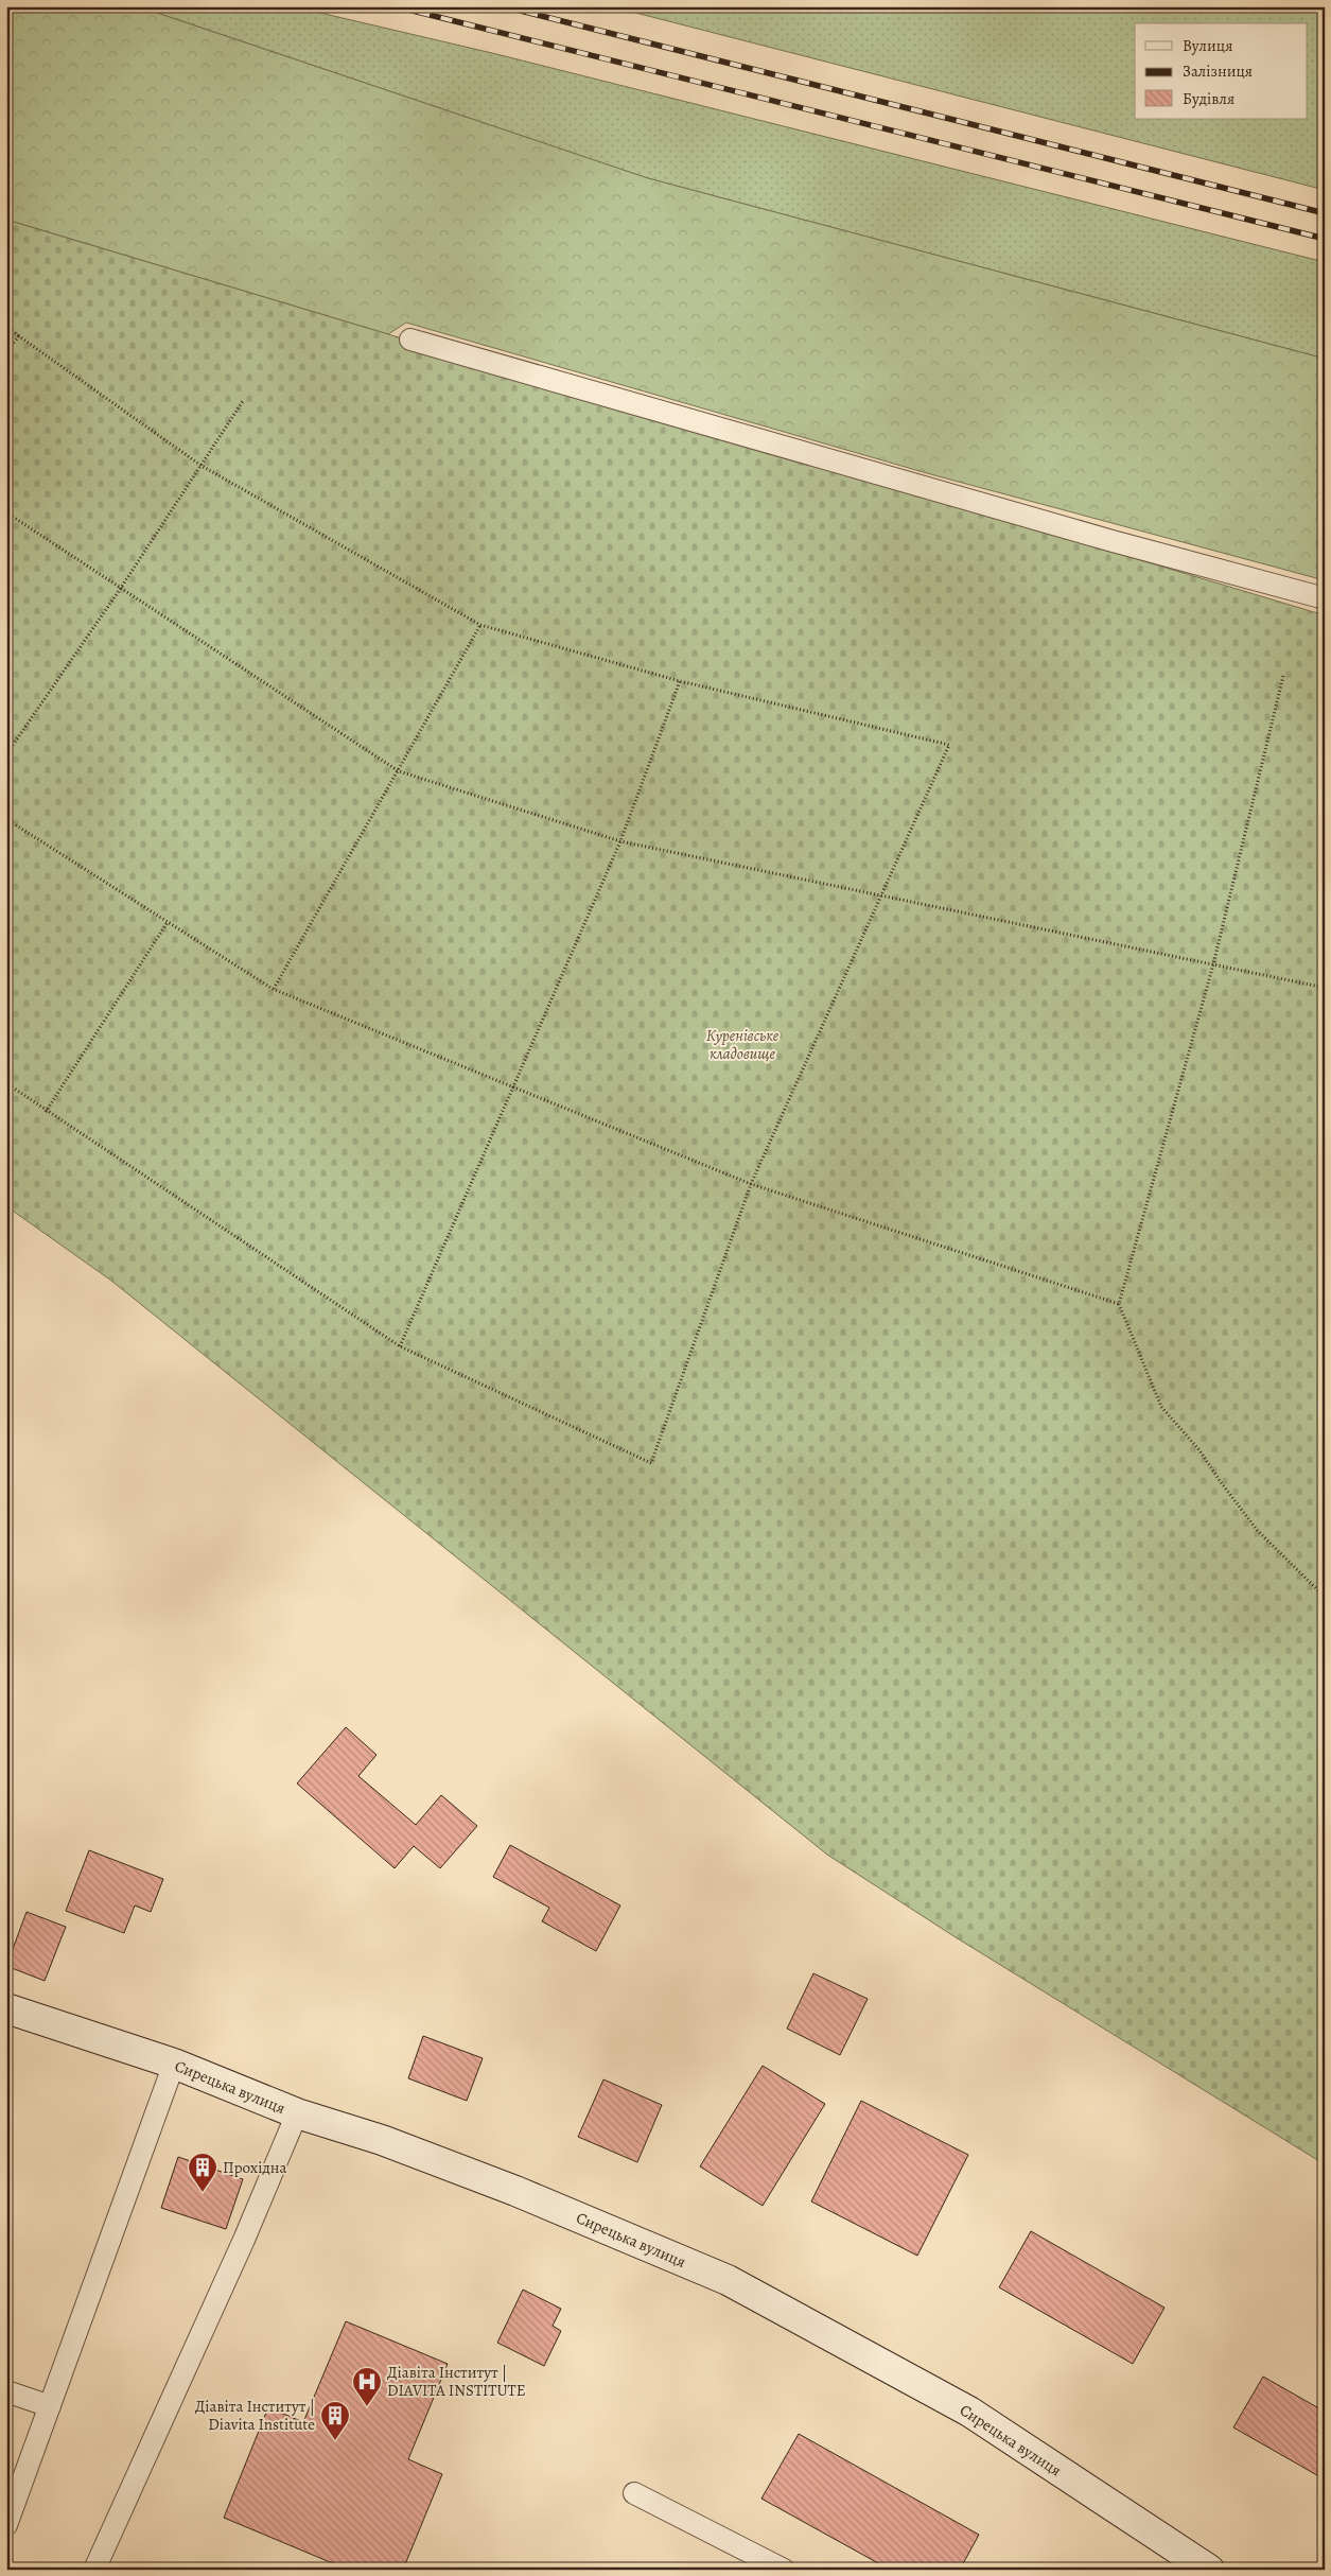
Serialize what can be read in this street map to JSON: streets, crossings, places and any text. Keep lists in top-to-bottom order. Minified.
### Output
{"streets":{"main road":["Сирецька вулиця"]},"parks":["Куренівське кладовище"],"places":{"building":["Прохідна","Діавіта Інститут | Diavita Institute"],"hospital":["Діавіта Інститут | DIAVITA INSTITUTE"]},"legend":["Вулиця","Залізниця","Будівля"]}
